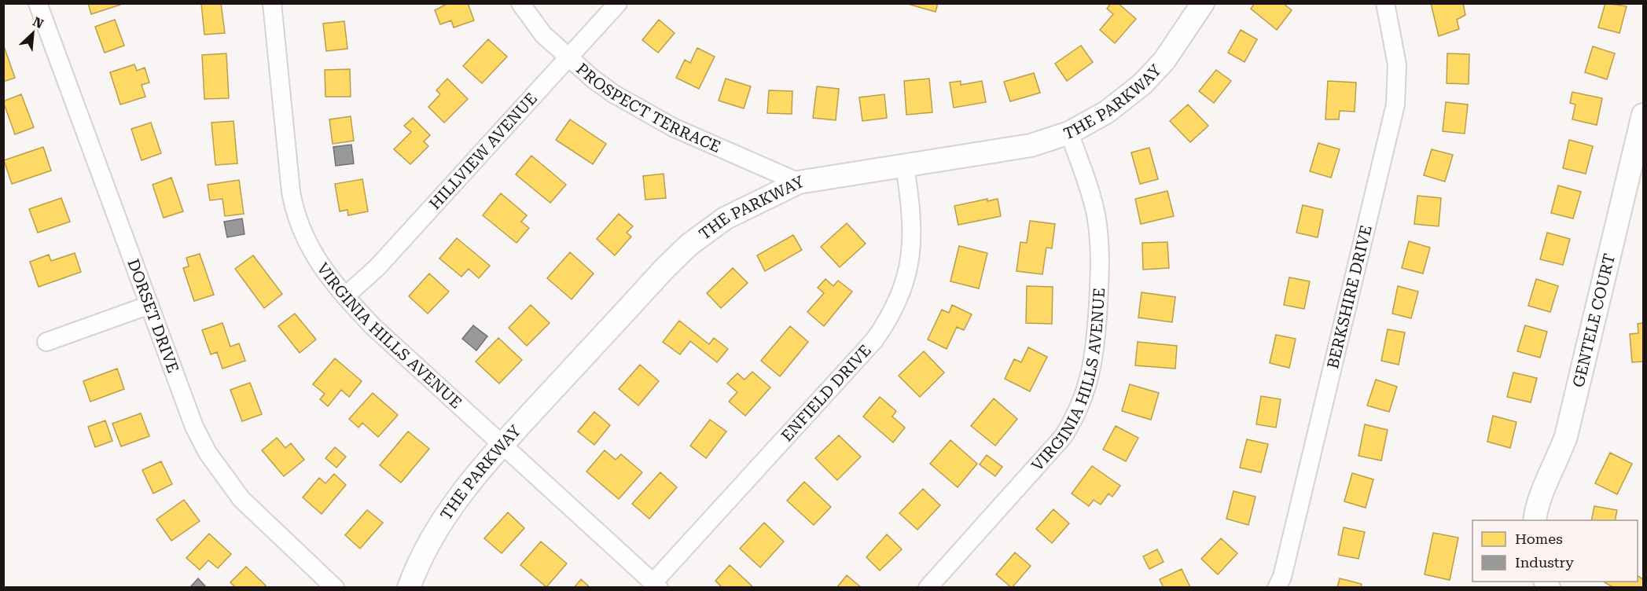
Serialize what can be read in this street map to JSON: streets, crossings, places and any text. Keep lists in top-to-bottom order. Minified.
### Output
{"streets":{"street":["THE PARKWAY","PROSPECT TERRACE","HILLVIEW AVENUE","BERKSHIRE DRIVE","DORSET DRIVE","GENTELE COURT","VIRGINIA HILLS AVENUE","ENFIELD DRIVE"]},"crossings":[["THE PARKWAY","PROSPECT TERRACE"],["THE PARKWAY","VIRGINIA HILLS AVENUE"],["THE PARKWAY","ENFIELD DRIVE"],["PROSPECT TERRACE","HILLVIEW AVENUE"],["HILLVIEW AVENUE","VIRGINIA HILLS AVENUE"],["VIRGINIA HILLS AVENUE","ENFIELD DRIVE"]],"legend":["Homes","Industry"],"north":"top right"}
